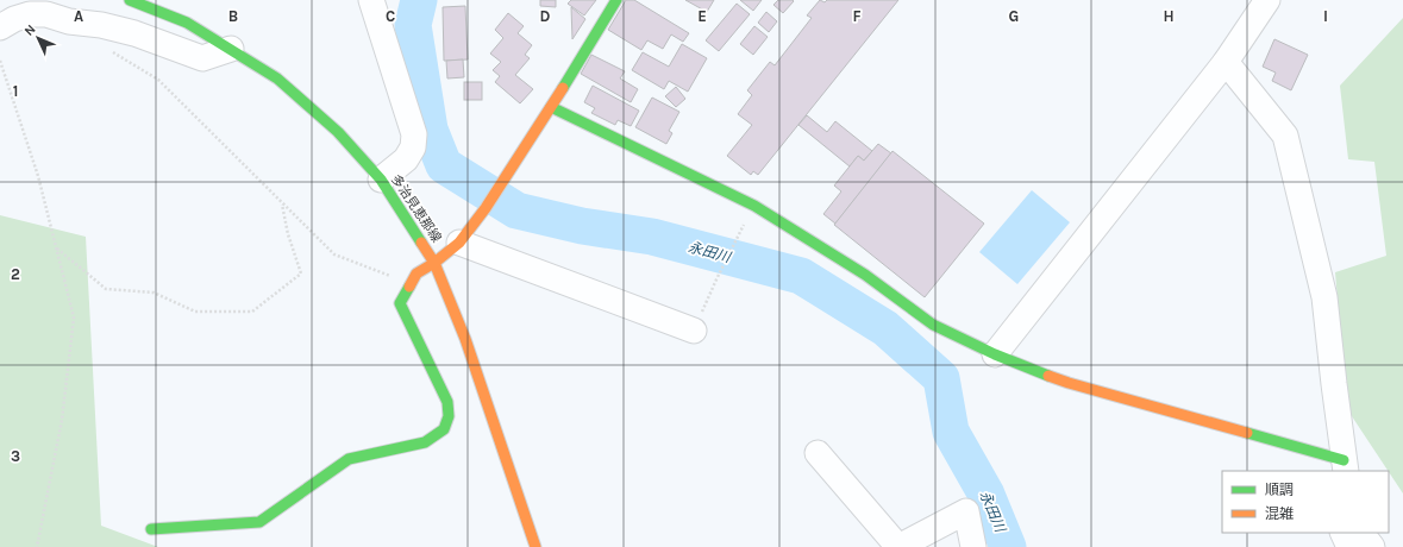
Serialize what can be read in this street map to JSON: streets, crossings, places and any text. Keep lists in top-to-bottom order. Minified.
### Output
{"streets":{"street":["多治見恵那線"]},"water":["永田川"],"legend":["順調","混雑"],"north":"top left","grid":{"columns":["A","B","C","D","E","F","G","H","I"],"rows":["1","2","3"]}}
